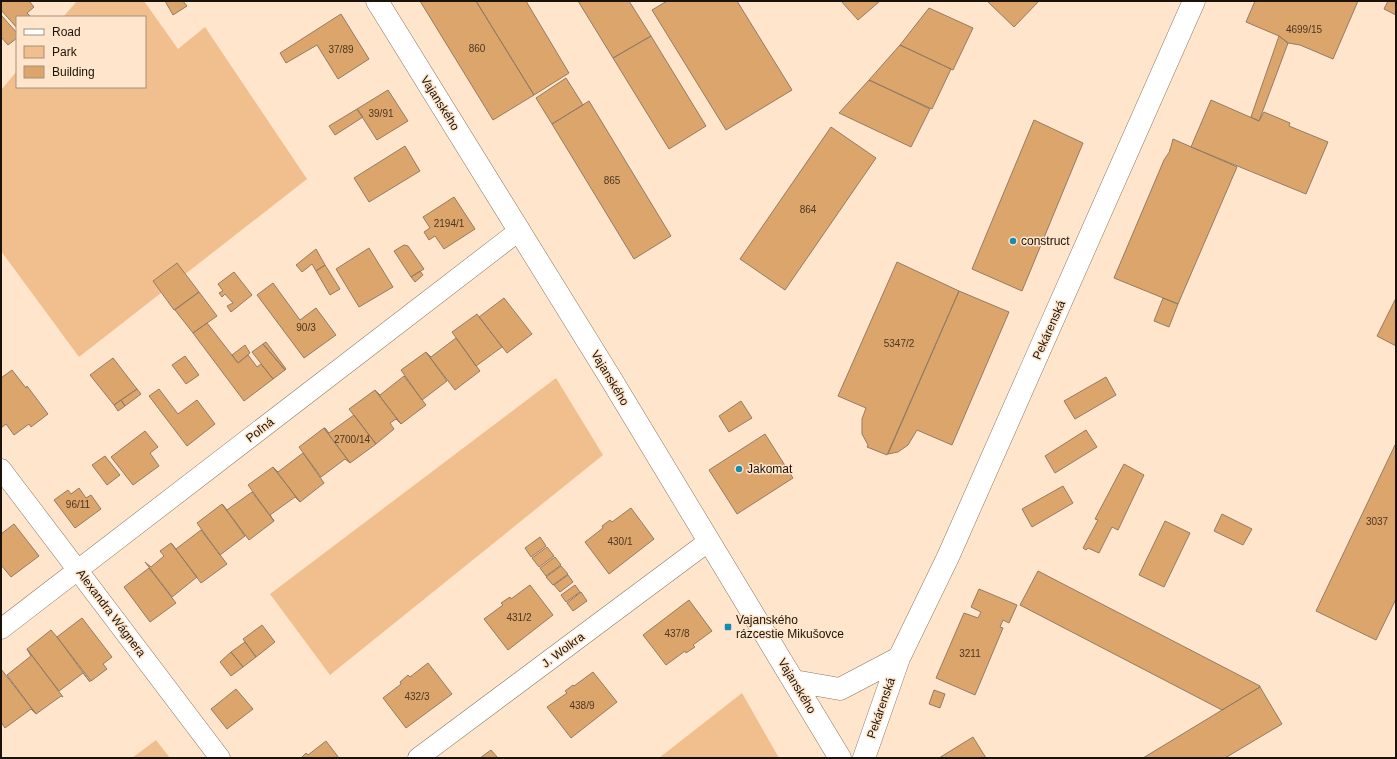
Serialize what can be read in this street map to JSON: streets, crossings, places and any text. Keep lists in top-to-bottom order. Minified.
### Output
{"streets":{"street":["Vajanského","Pekárenská","Poľná","Alexandra Wágnera","J. Wolkra"]},"crossings":[["Vajanského","Pekárenská"],["Vajanského","Poľná"],["Vajanského","J. Wolkra"],["Poľná","Alexandra Wágnera"]],"places":{"other":["construct","Jakomat"],"transit":["Vajanského rázcestie Mikušovce"]},"house_numbers":["4699/15","860","37/89","39/91","865","864","2194/1","90/3","5347/2","2700/14","96/11","3037","430/1","431/2","437/8","3211","432/3","438/9"],"legend":["Road","Park","Building"]}
